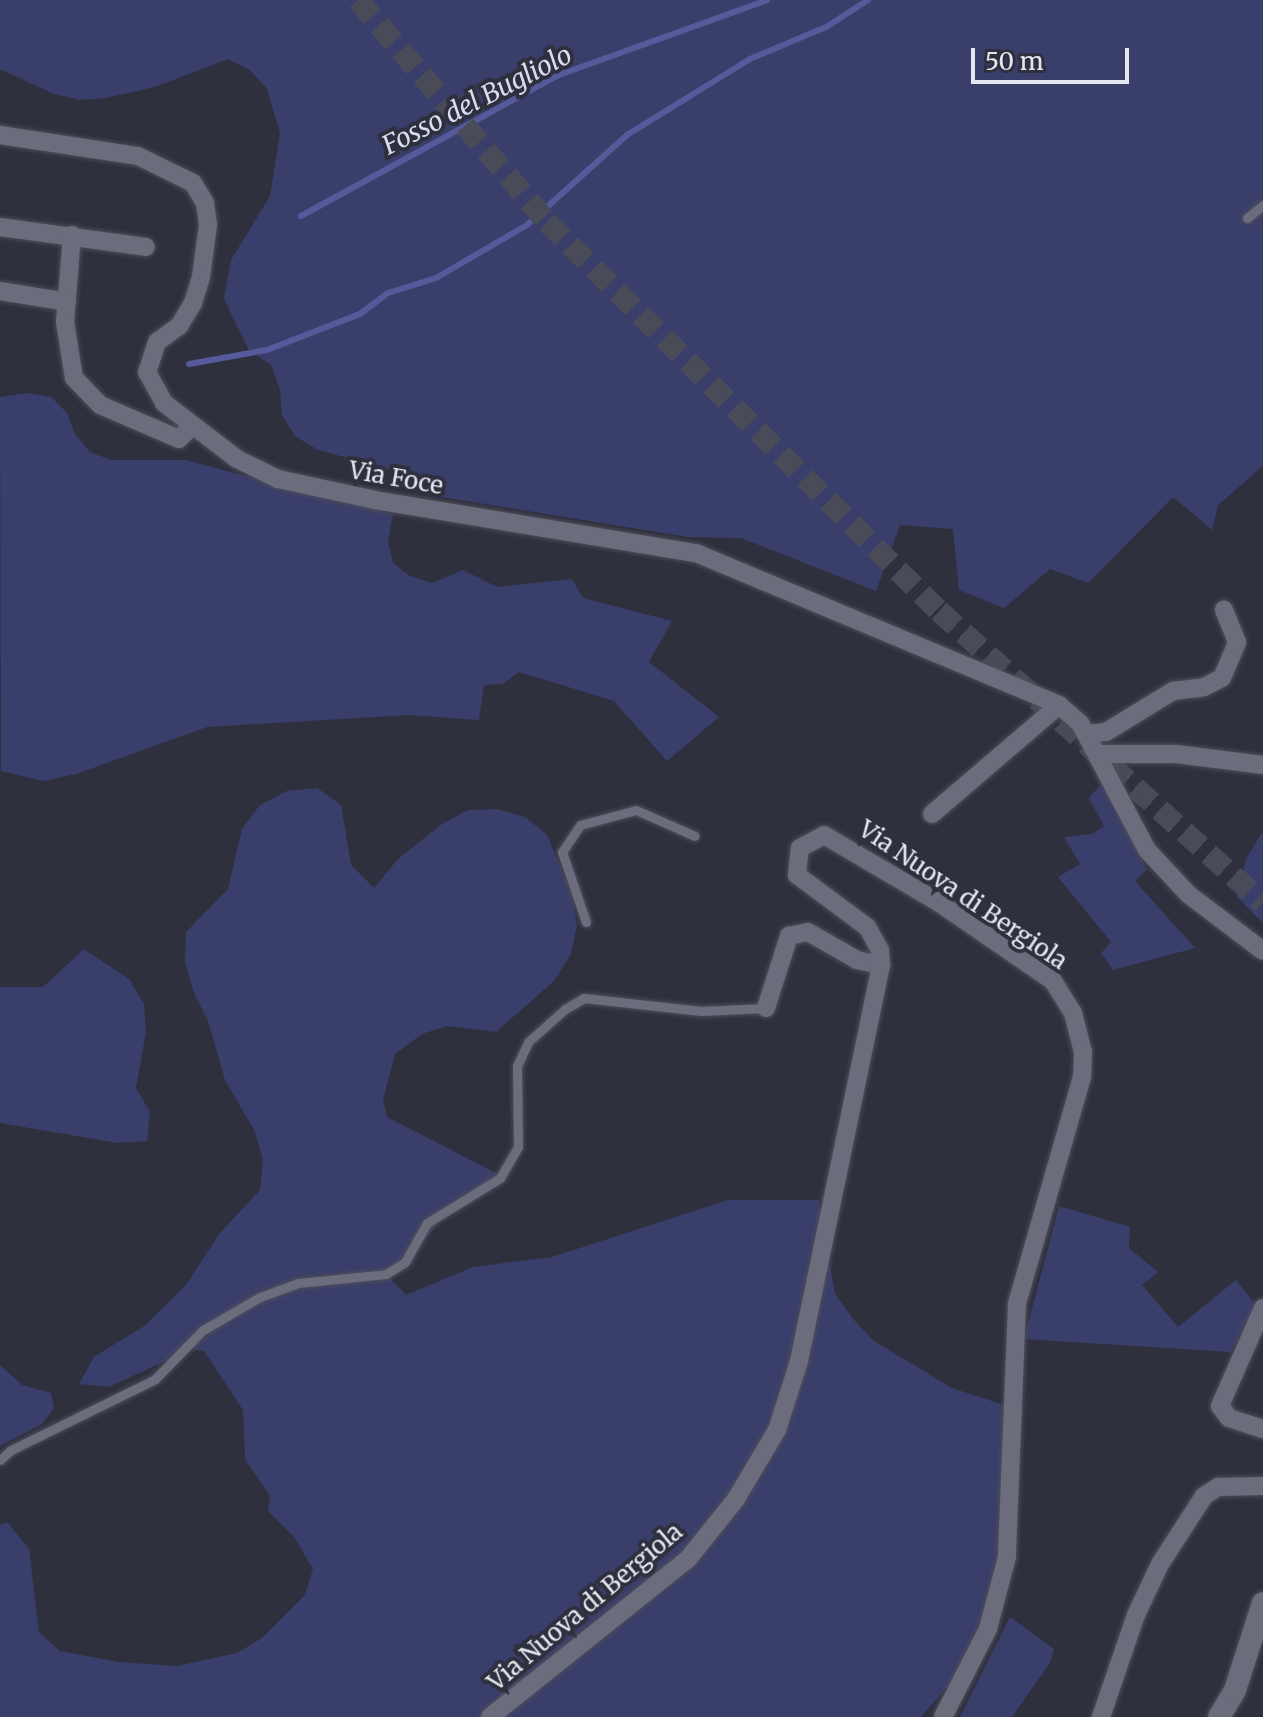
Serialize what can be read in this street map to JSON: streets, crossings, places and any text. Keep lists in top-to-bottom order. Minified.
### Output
{"streets":{"street":["Via Foce","Via Nuova di Bergiola"]},"water":["Fosso del Bugliolo"],"scale_bar":"50 m"}
